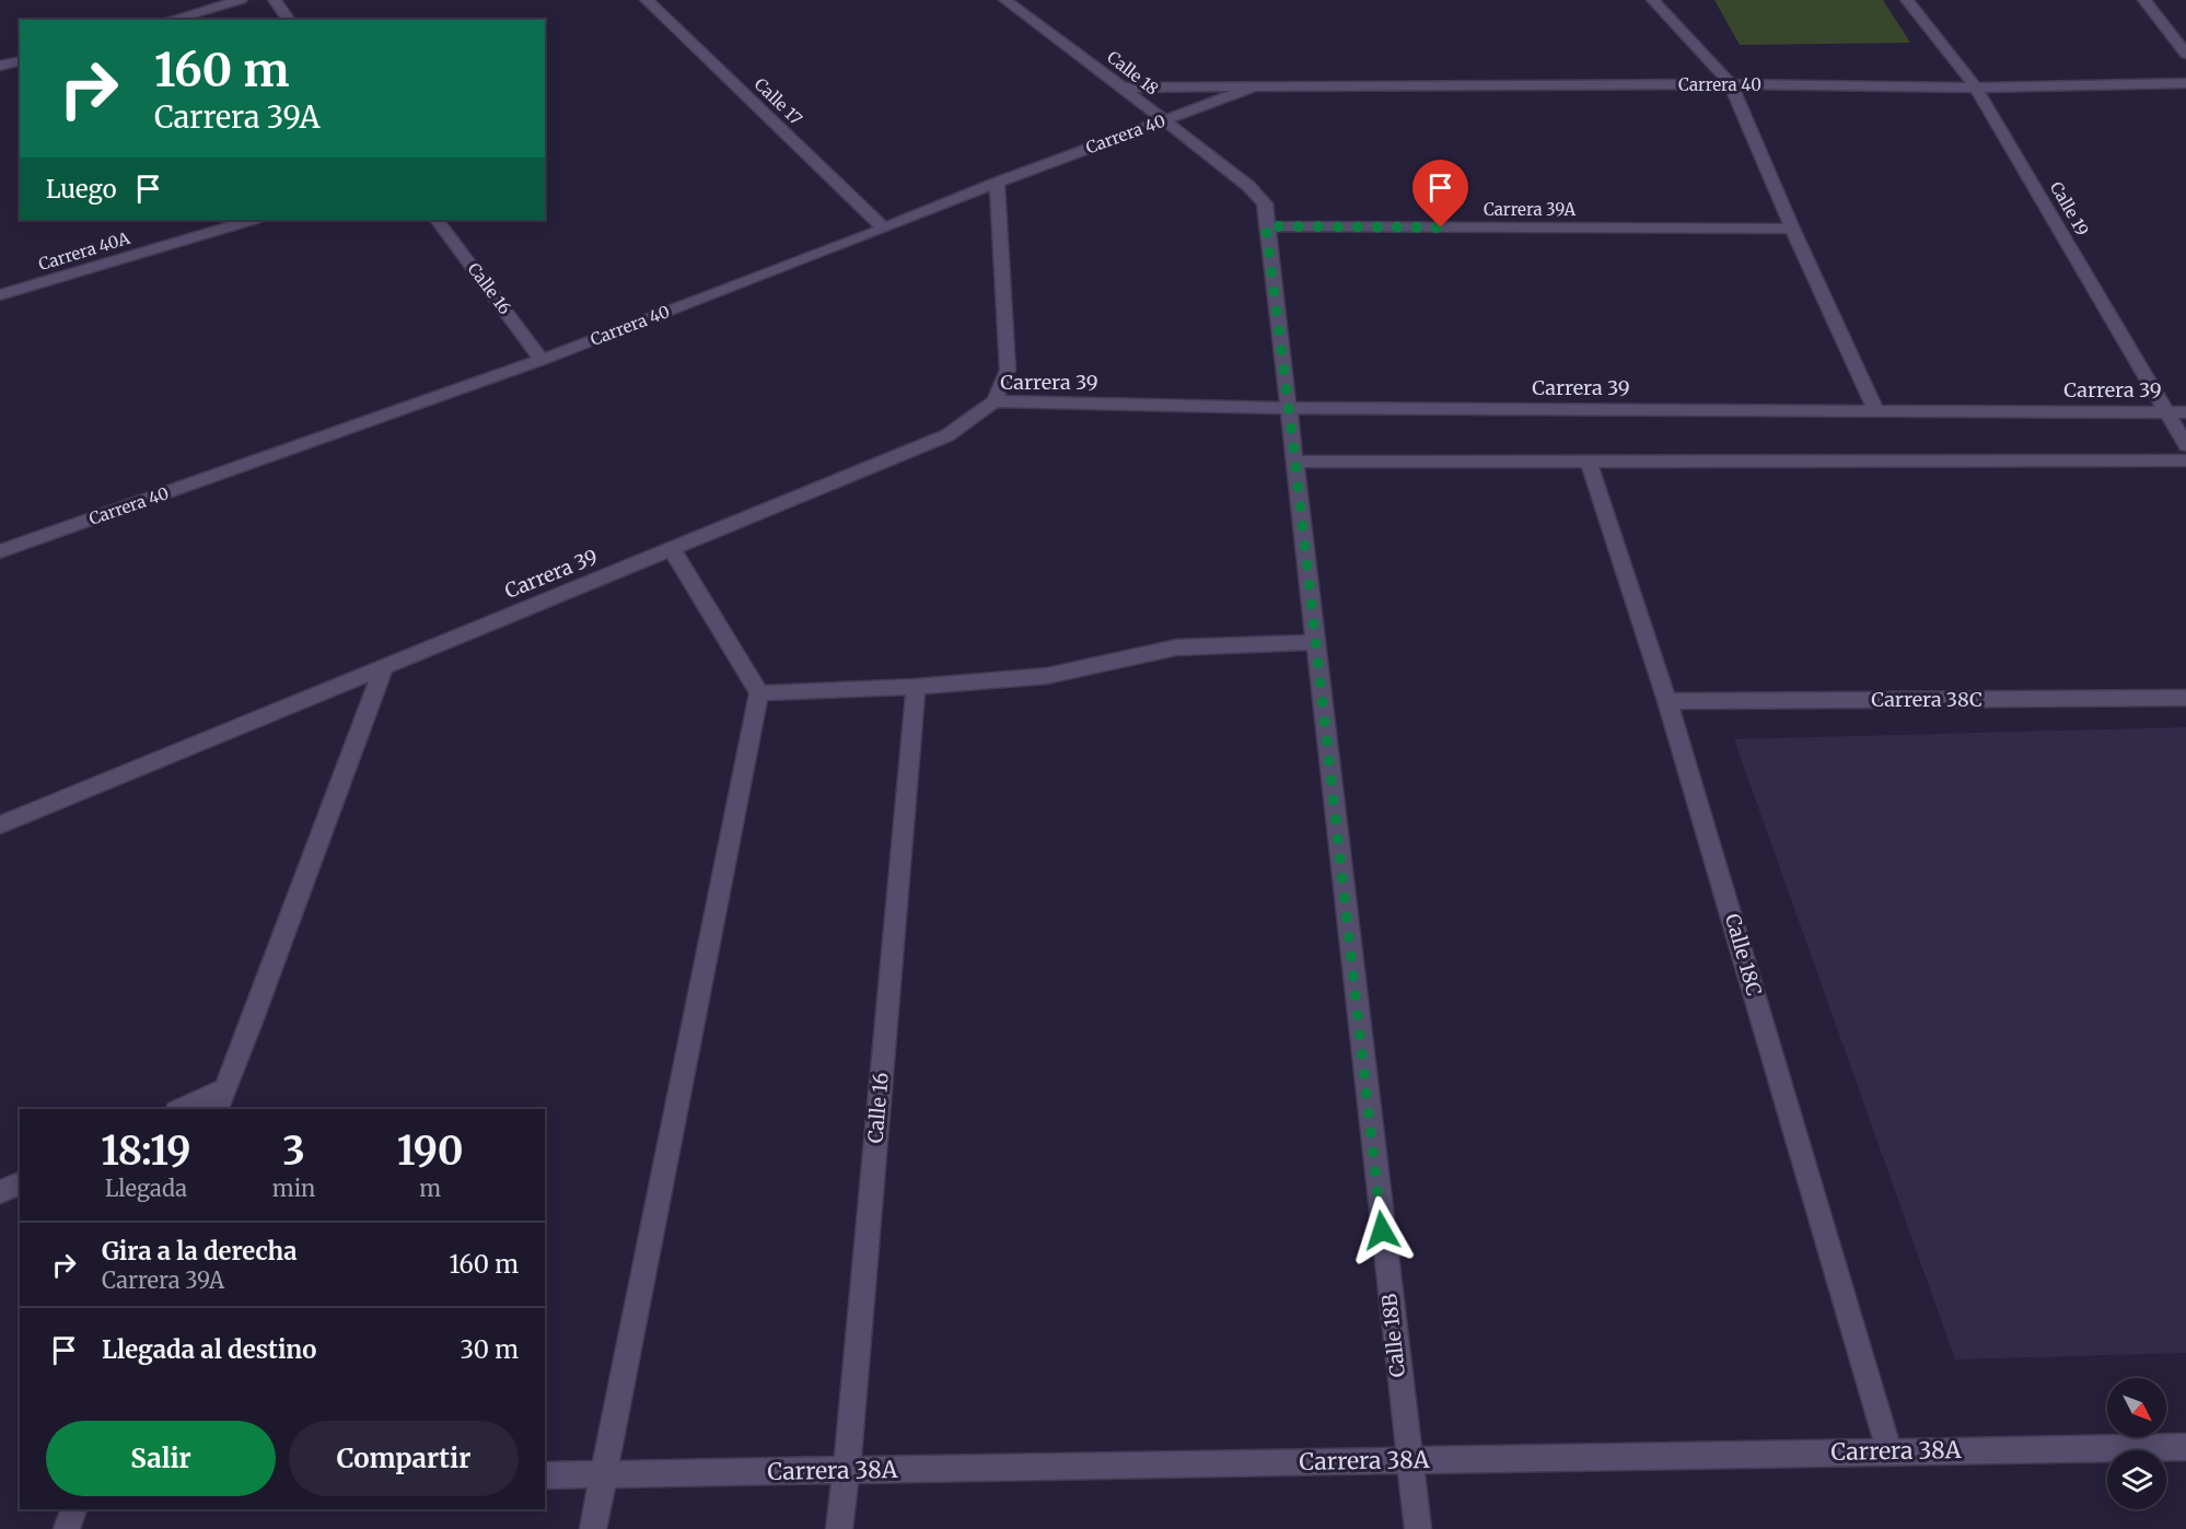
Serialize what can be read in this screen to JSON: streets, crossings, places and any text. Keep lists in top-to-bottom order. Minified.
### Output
{"streets":{"street":["Calle 18","Carrera 40","Calle 17","Calle 19","Carrera 39A","Carrera 40A","Calle 16","Carrera 39","Carrera 38C","Calle 18C","Calle 18B","Carrera 38A"]},"crossings":[["Calle 18","Carrera 40"],["Calle 18","Calle 18B"],["Carrera 40","Calle 17"],["Carrera 40","Calle 19"],["Carrera 40","Calle 16"],["Calle 19","Carrera 39"],["Carrera 39A","Calle 18B"],["Calle 16","Carrera 38A"],["Carrera 39","Calle 18B"],["Carrera 38C","Calle 18C"],["Calle 18C","Carrera 38A"],["Calle 18B","Carrera 38A"]],"north":"bottom right","page":{"turn":["160 m","Carrera 39A"],"then":"Luego","eta":["18:19","Llegada","3","min","190","m"],"list":[{"name":"Gira a la derecha","note":"Carrera 39A","value":"160 m"},{"name":"Llegada al destino","value":"30 m"}],"buttons":["Salir","Compartir"]}}
